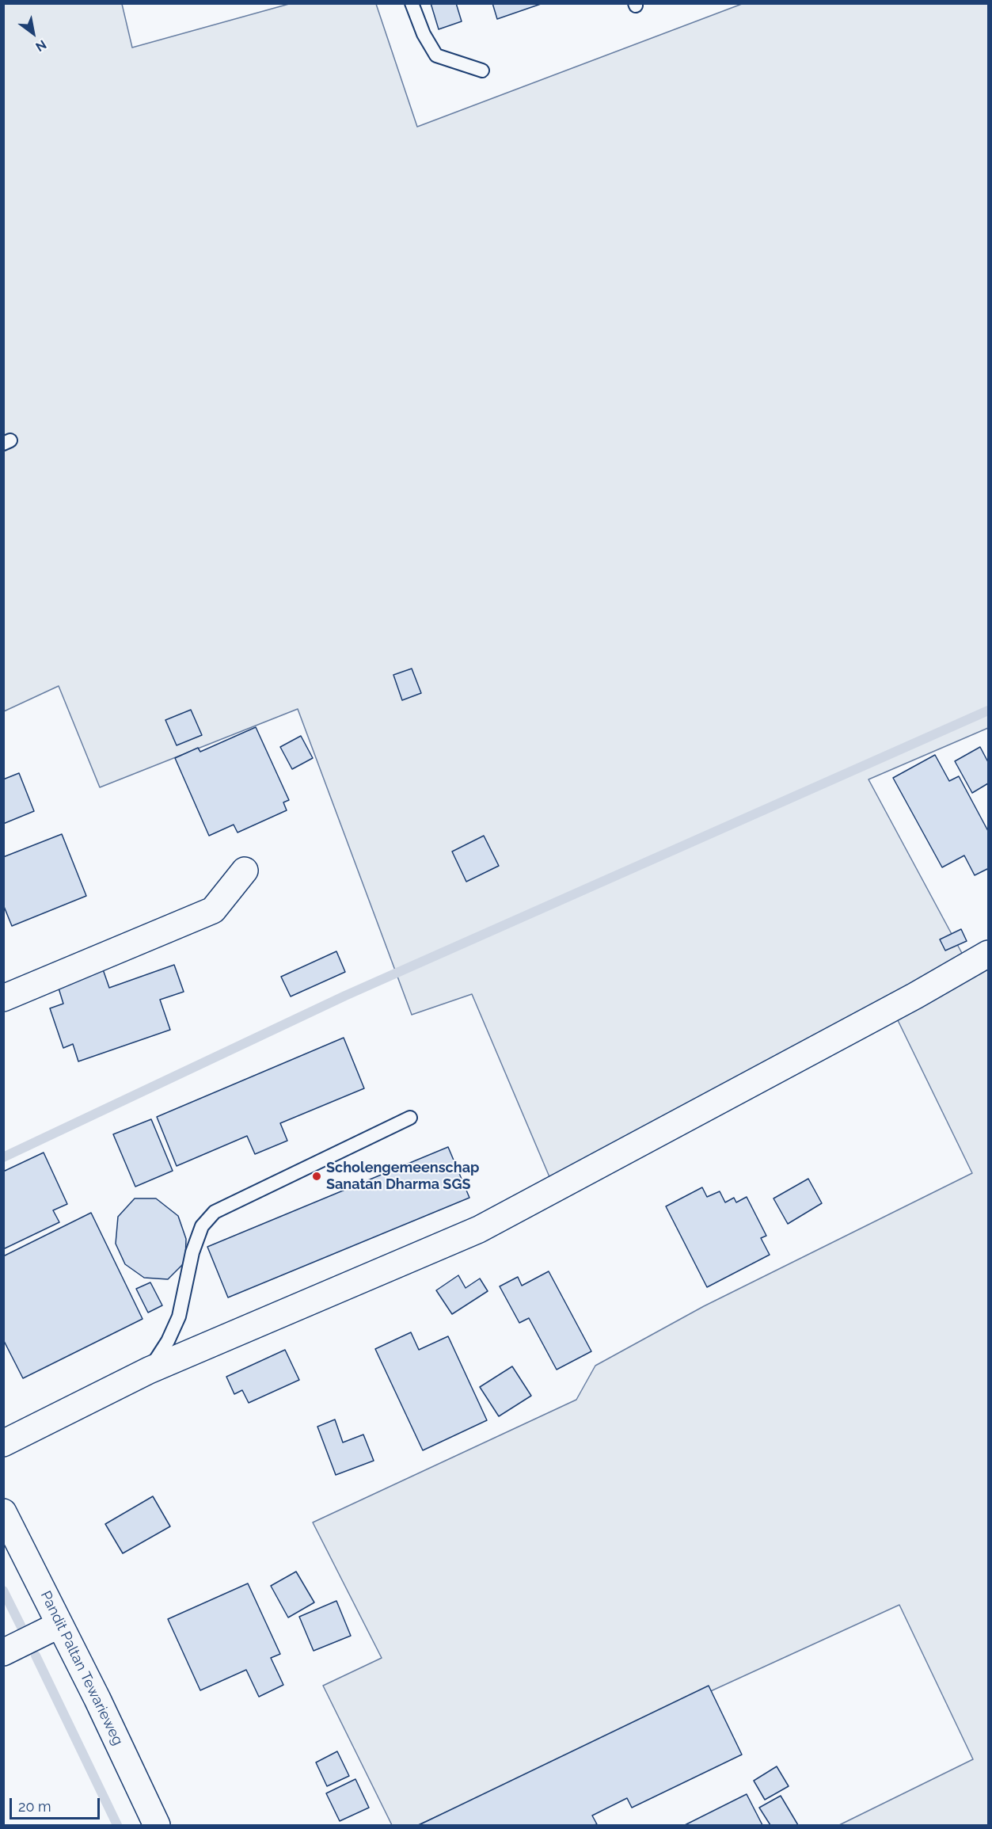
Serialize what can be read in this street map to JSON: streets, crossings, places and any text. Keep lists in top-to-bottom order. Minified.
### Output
{"streets":{"street":["Pandit Paltan Tewarieweg"]},"places":["Scholengemeenschap Sanatan Dharma SGS"],"scale_bar":"20 m","north":"bottom right"}
